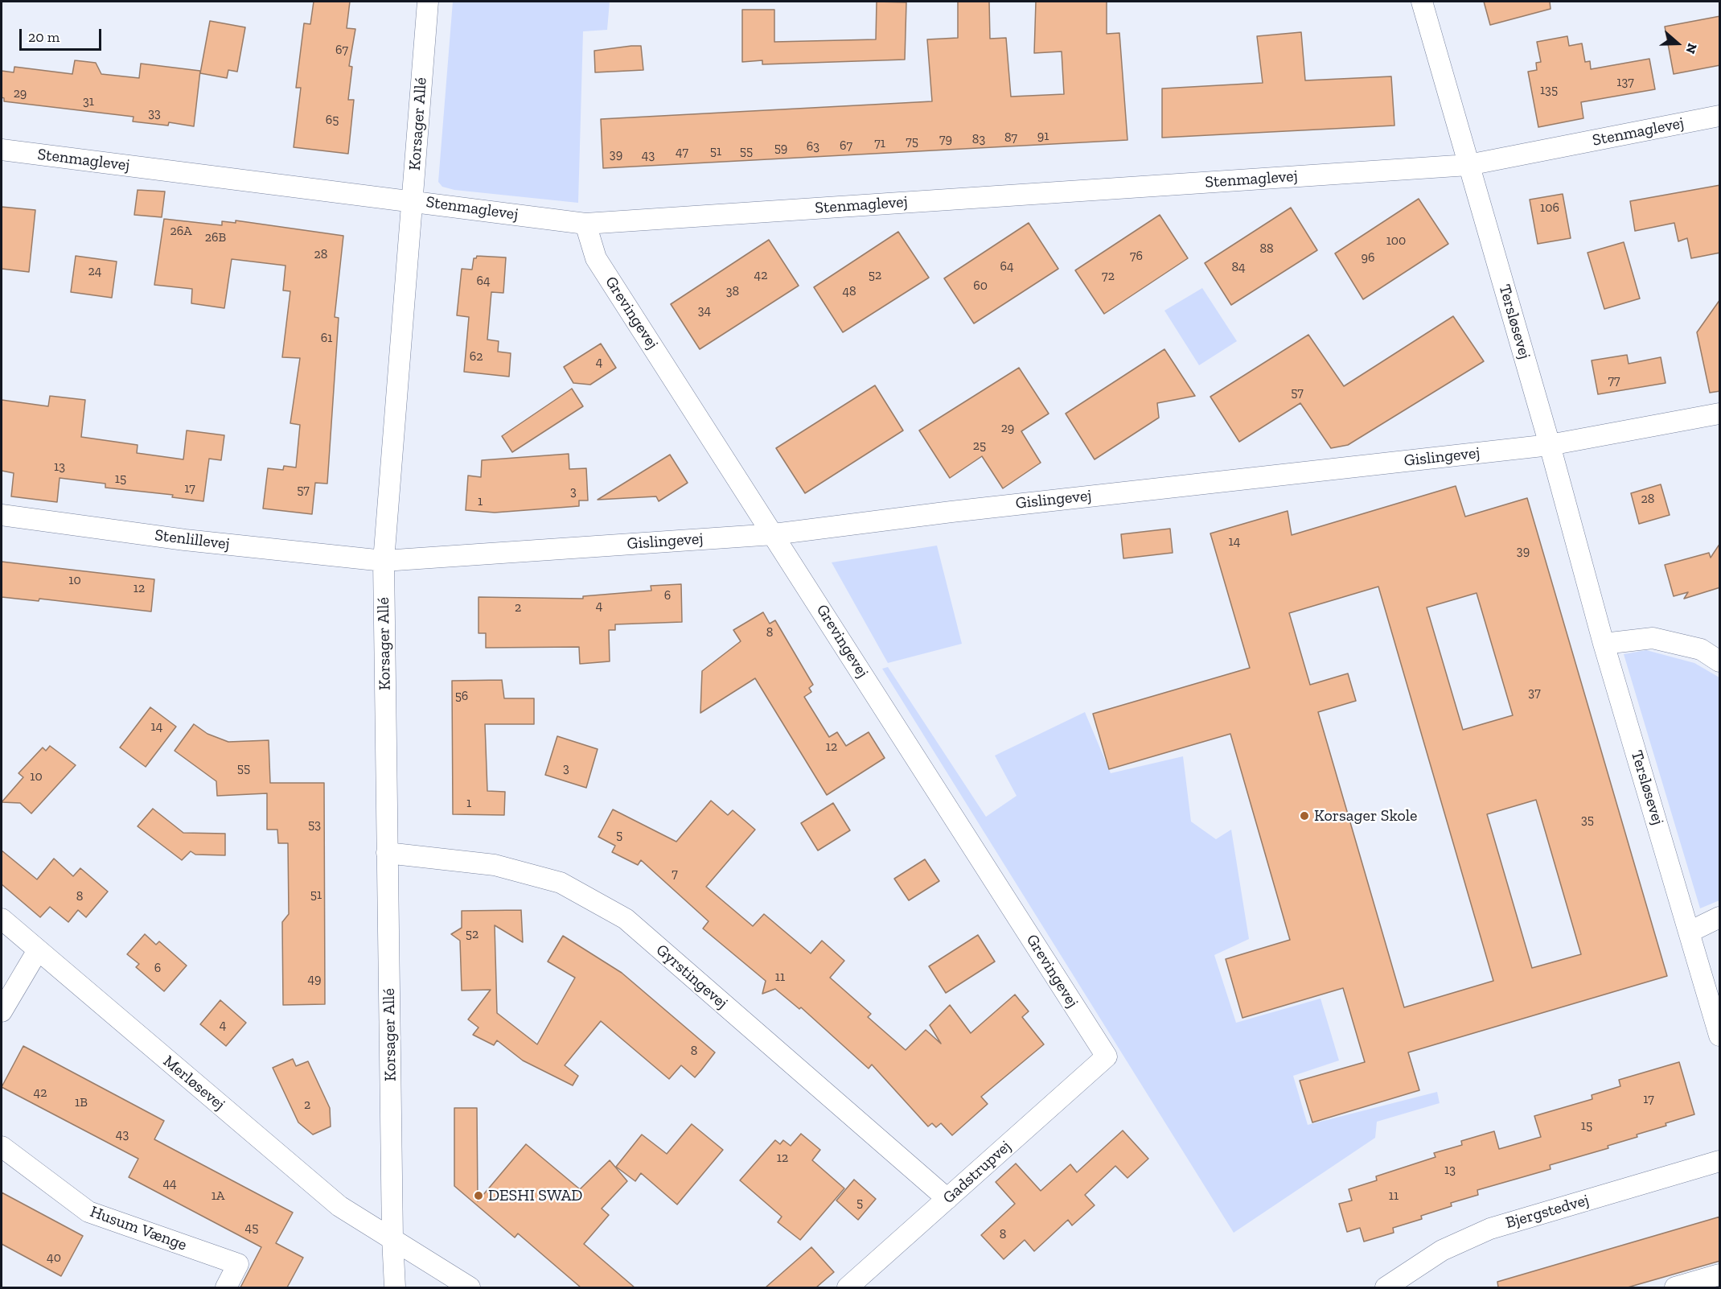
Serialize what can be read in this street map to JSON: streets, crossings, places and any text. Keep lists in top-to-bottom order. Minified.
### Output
{"streets":{"street":["Korsager Allé","Stenmaglevej","Grevingevej","Tersløsevej","Gislingevej","Stenlillevej","Gyrstingevej","Merløsevej","Gadstrupvej","Bjergstedvej","Husum Vænge"]},"crossings":[["Korsager Allé","Stenmaglevej"],["Korsager Allé","Gislingevej"],["Korsager Allé","Stenlillevej"],["Korsager Allé","Gyrstingevej"],["Korsager Allé","Merløsevej"],["Stenmaglevej","Grevingevej"],["Stenmaglevej","Tersløsevej"],["Grevingevej","Gislingevej"],["Grevingevej","Gadstrupvej"],["Tersløsevej","Gislingevej"],["Gislingevej","Stenlillevej"],["Gyrstingevej","Gadstrupvej"]],"places":["Korsager Skole","DESHI SWAD"],"house_numbers":["67","137","135","29","31","33","65","91","87","79","83","75","71","67","63","59","51","55","47","39","43","106","26A","26B","100","88","28","76","96","64","84","24","42","52","72","64","60","38","48","34","61","62","4","77","57","29","25","13","15","17","57","3","28","1","14","39","10","12","6","4","2","8","37","56","14","12","55","3","10","1","35","53","5","7","51","8","52","6","11","49","4","8","42","17","1B","2","15","43","12","13","44","1A","11","5","45","8","40"],"scale_bar":"20 m","north":"right"}
